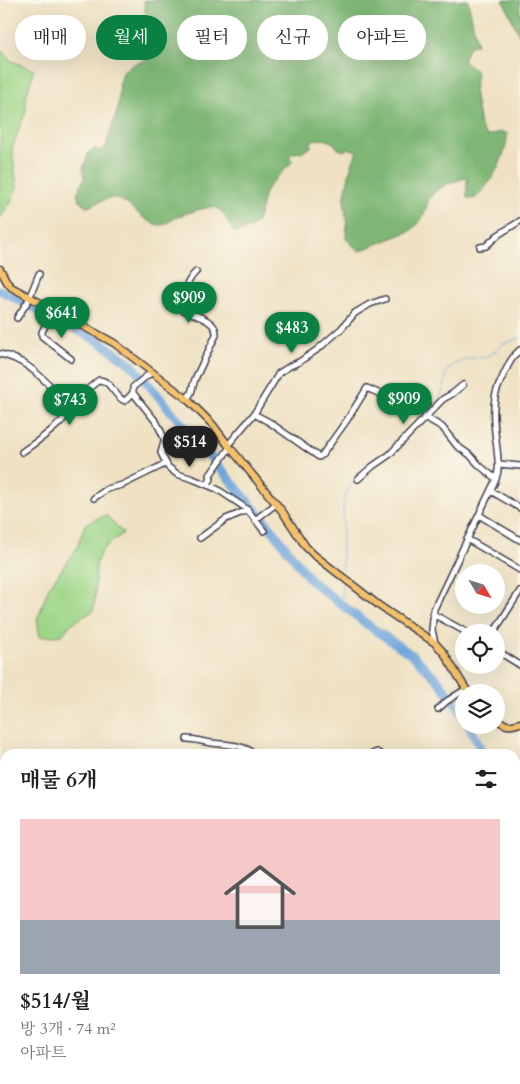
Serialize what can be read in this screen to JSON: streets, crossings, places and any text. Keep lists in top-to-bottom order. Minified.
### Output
{"north":"bottom right","page":{"chip":["매매","월세","필터","신규","아파트"],"price":["$909","$641","$483","$909","$743","$514"],"heading":"매물 6개","list":[{"name":"$514/월","note":"방 3개 · 74 m² · 아파트"}]}}
